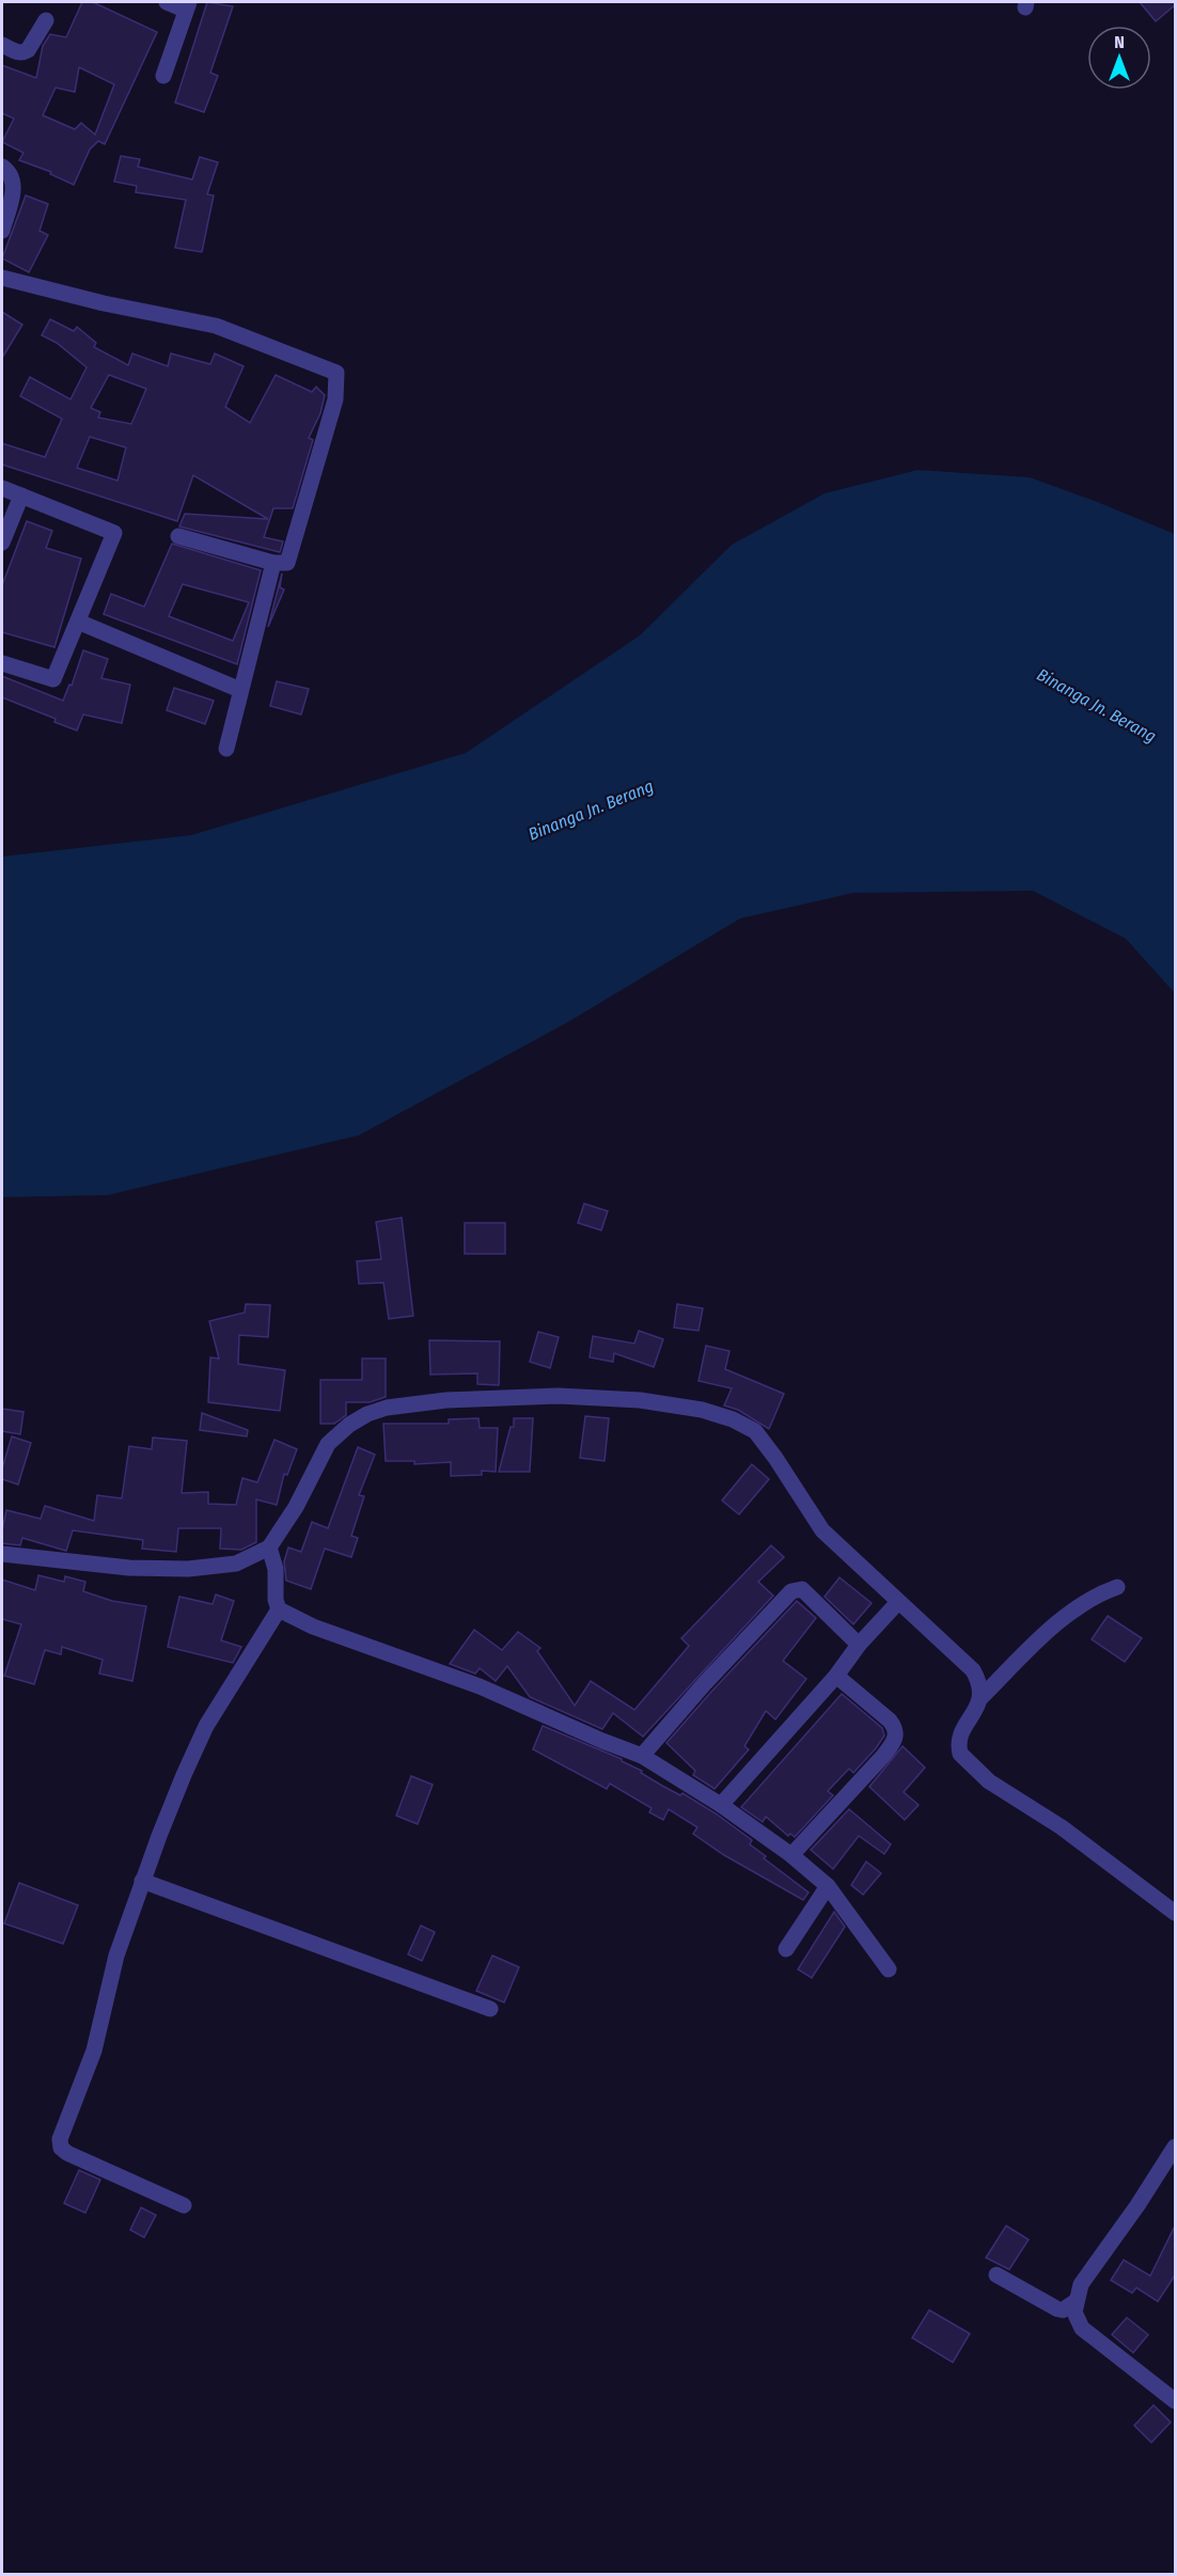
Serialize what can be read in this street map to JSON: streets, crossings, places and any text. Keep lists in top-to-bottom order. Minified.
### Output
{"water":["Binanga Jn. Berang"],"north":"top"}
